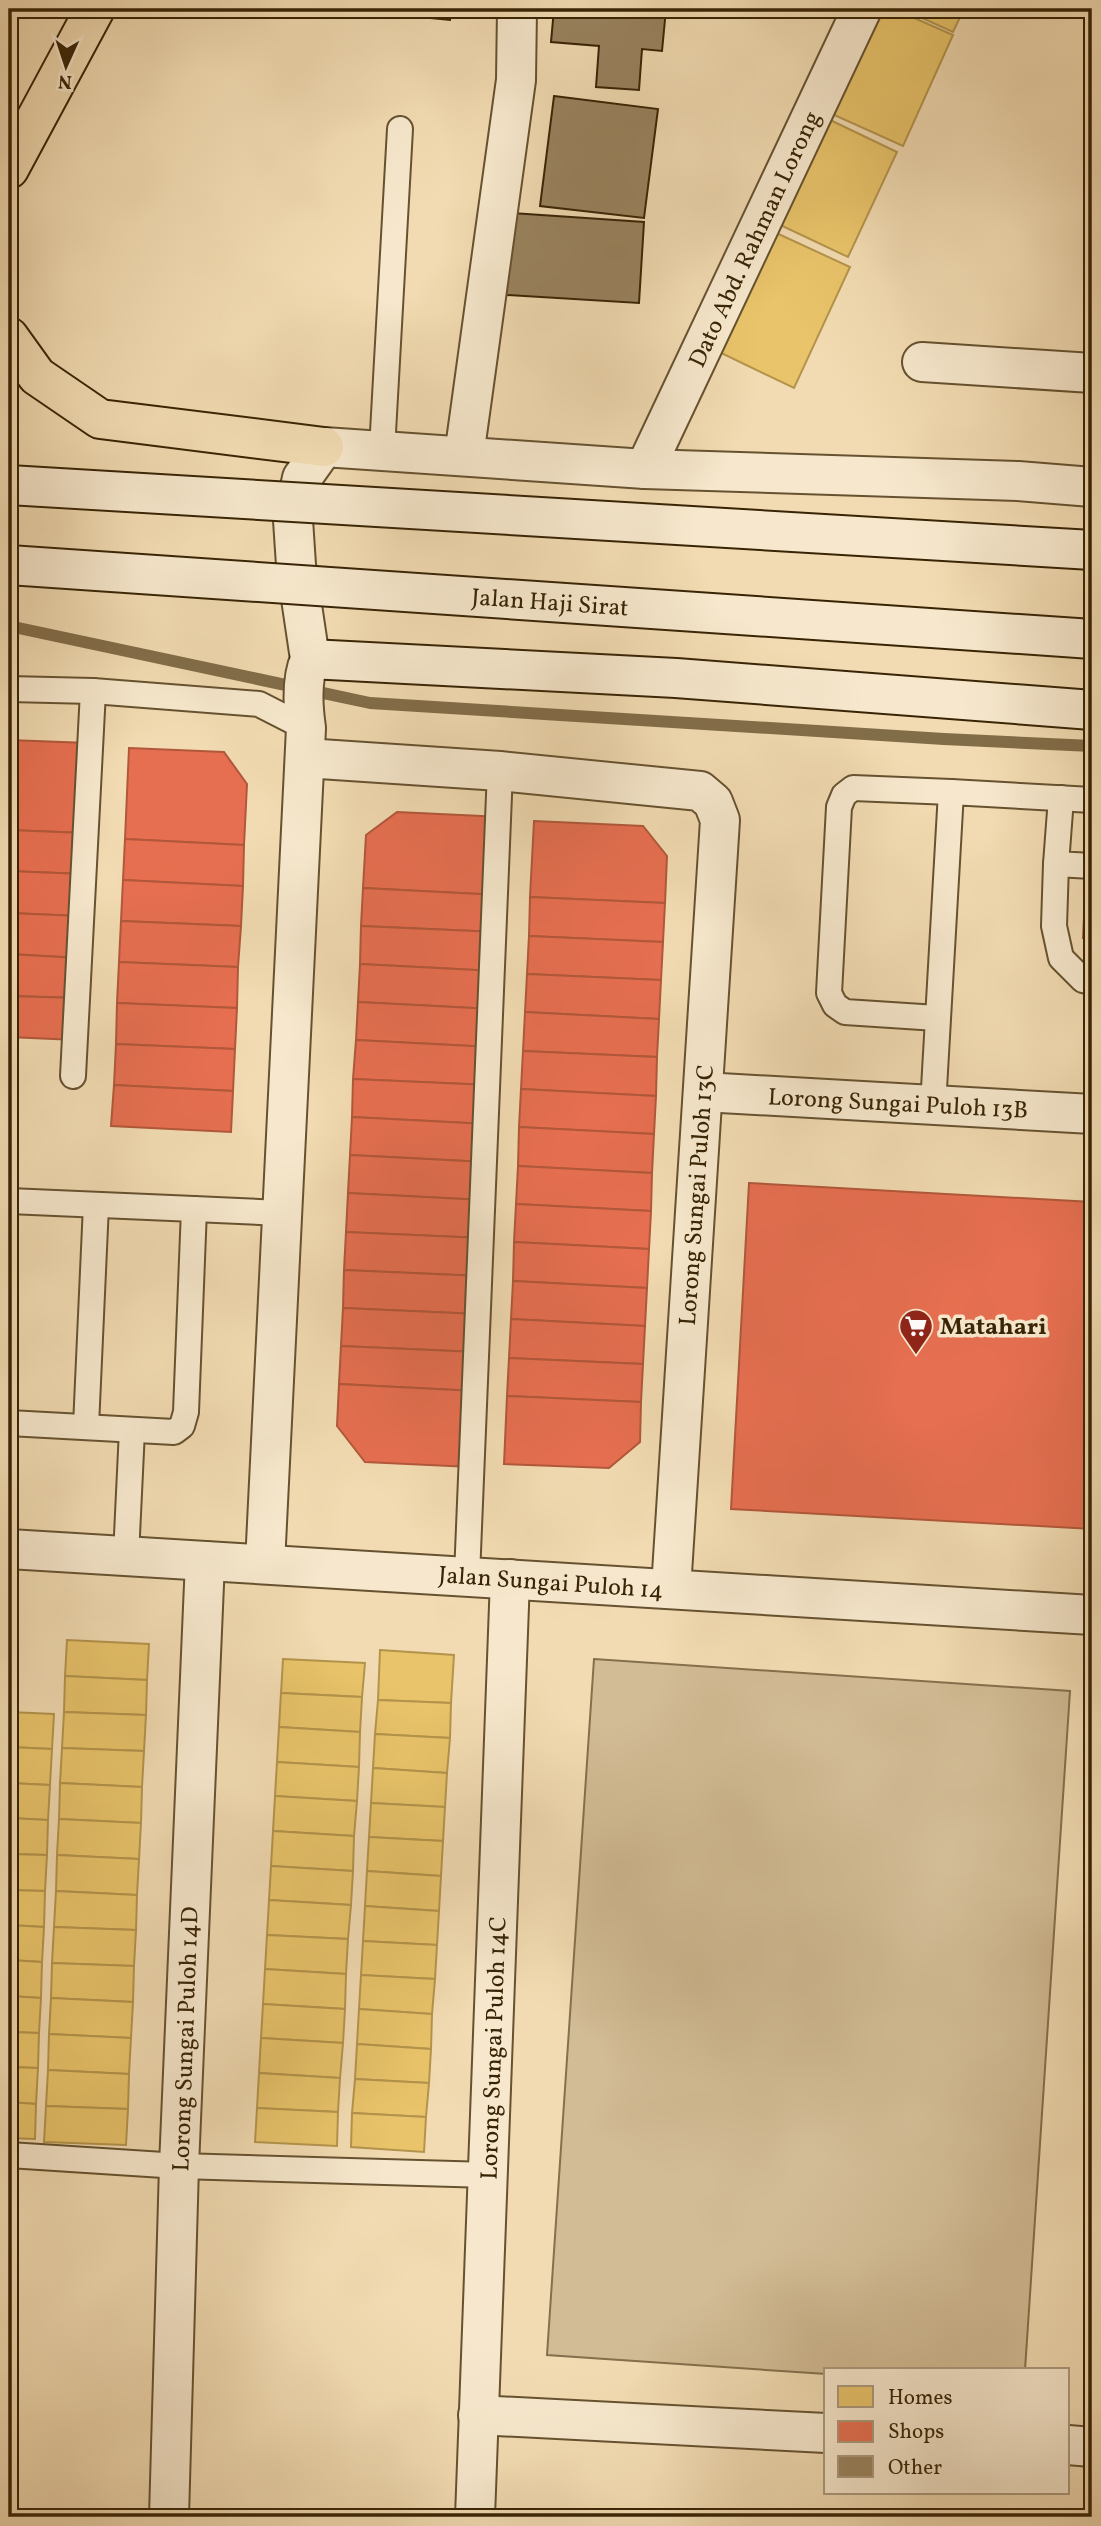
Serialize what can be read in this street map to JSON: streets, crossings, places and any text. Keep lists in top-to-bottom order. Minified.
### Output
{"streets":{"street":["Dato Abd. Rahman Lorong","Jalan Haji Sirat","Lorong Sungai Puloh 13B","Lorong Sungai Puloh 13C","Jalan Sungai Puloh 14","Lorong Sungai Puloh 14D","Lorong Sungai Puloh 14C"]},"crossings":[["Lorong Sungai Puloh 13B","Lorong Sungai Puloh 13C"],["Lorong Sungai Puloh 13C","Jalan Sungai Puloh 14"],["Jalan Sungai Puloh 14","Lorong Sungai Puloh 14D"],["Jalan Sungai Puloh 14","Lorong Sungai Puloh 14C"]],"places":{"supermarket":["Matahari"]},"legend":["Homes","Shops","Other"],"north":"bottom"}
